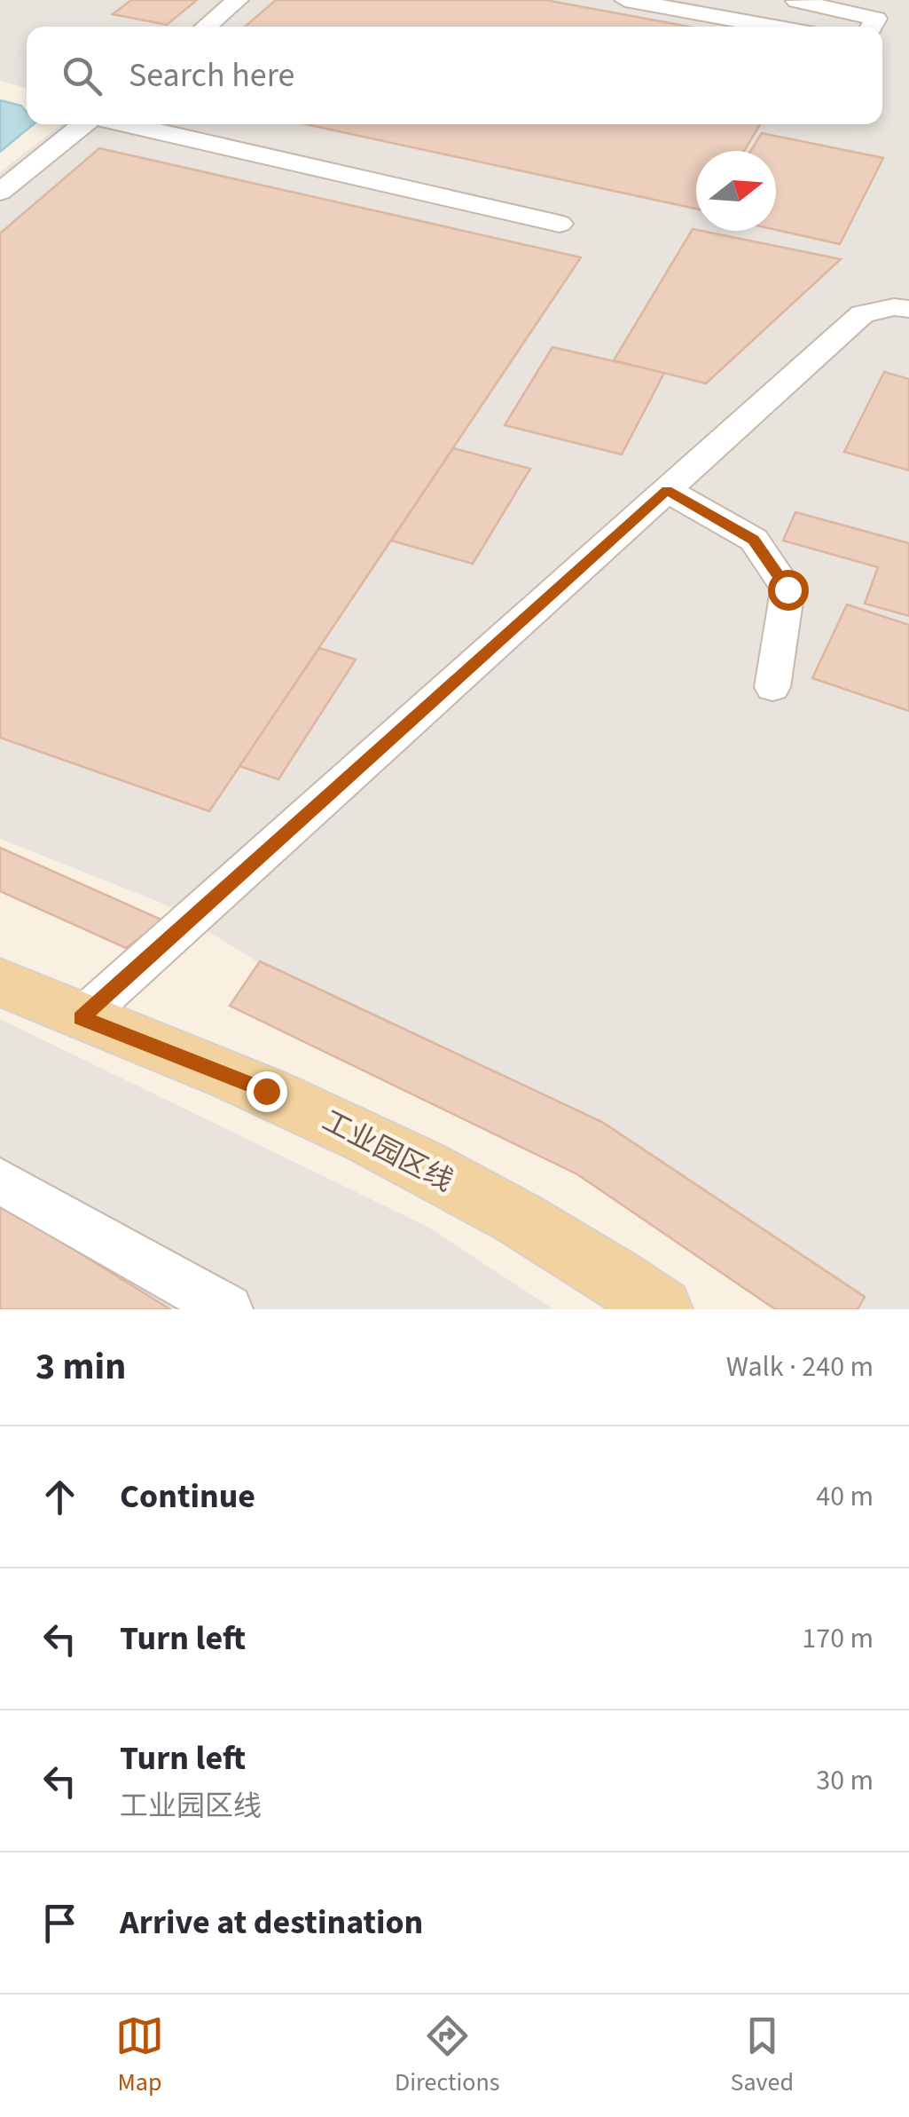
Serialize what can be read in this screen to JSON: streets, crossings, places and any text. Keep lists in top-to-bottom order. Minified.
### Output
{"streets":{"main road":["工业园区线"]},"north":"right","page":{"search":"Search here","heading":["3 min","Walk · 240 m"],"list":[["Continue","40 m"],["Turn left","170 m"],["Turn left","工业园区线","30 m"],"Arrive at destination"],"nav":["Map","Directions","Saved"]}}
